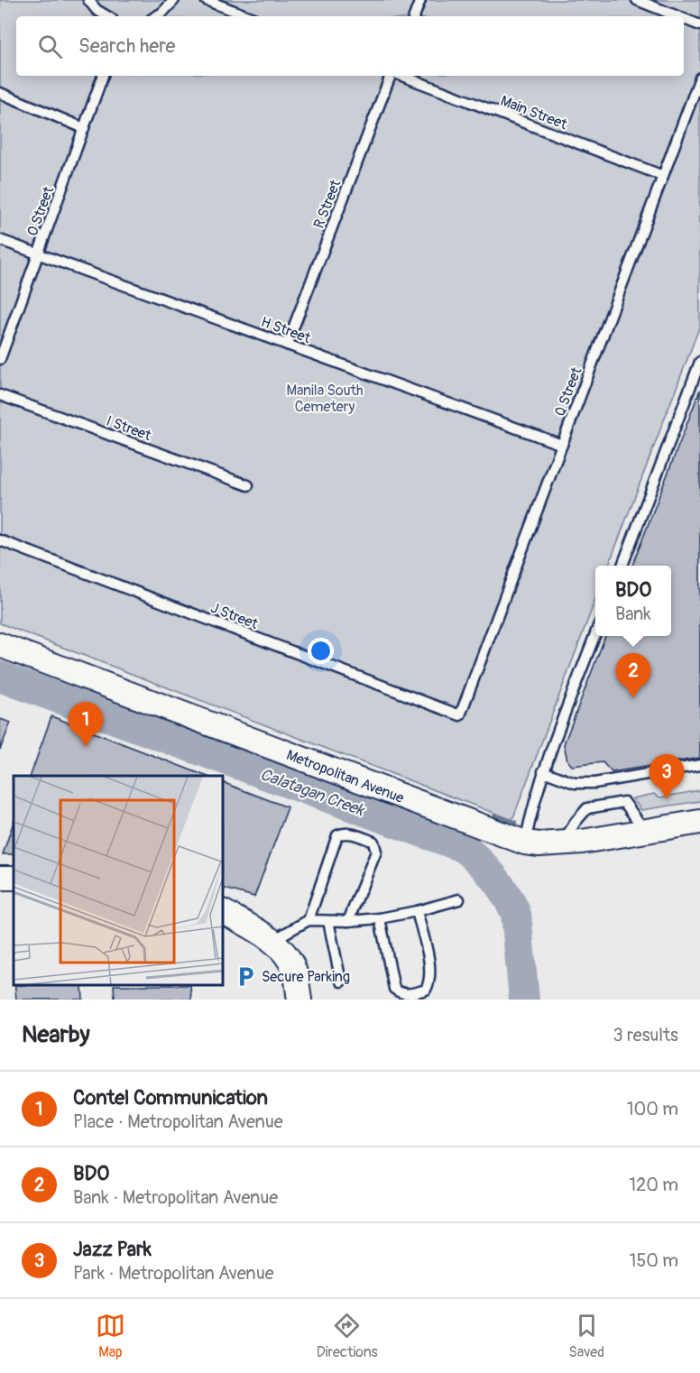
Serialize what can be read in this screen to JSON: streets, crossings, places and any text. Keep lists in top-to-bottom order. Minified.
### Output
{"streets":{"street":["Metropolitan Avenue"],"lane":["Main Street","R Street","O Street","H Street","Q Street","I Street","J Street"]},"crossings":[["Main Street","Q Street"],["R Street","H Street"],["O Street","H Street"],["H Street","Q Street"],["Q Street","J Street"]],"water":["Calatagan Creek"],"parks":["Manila South Cemetery"],"places":{"parking":["Secure Parking"]},"page":{"search":"Search here","popup":["BDO","Bank"],"pins":["2","1","3"],"heading":["Nearby","3 results"],"list":[{"mark":"1","name":"Contel Communication","note":"Place · Metropolitan Avenue","value":"100 m"},{"mark":"2","name":"BDO","note":"Bank · Metropolitan Avenue","value":"120 m"},{"mark":"3","name":"Jazz Park","note":"Park · Metropolitan Avenue","value":"150 m"}],"nav":["Map","Directions","Saved"]}}
